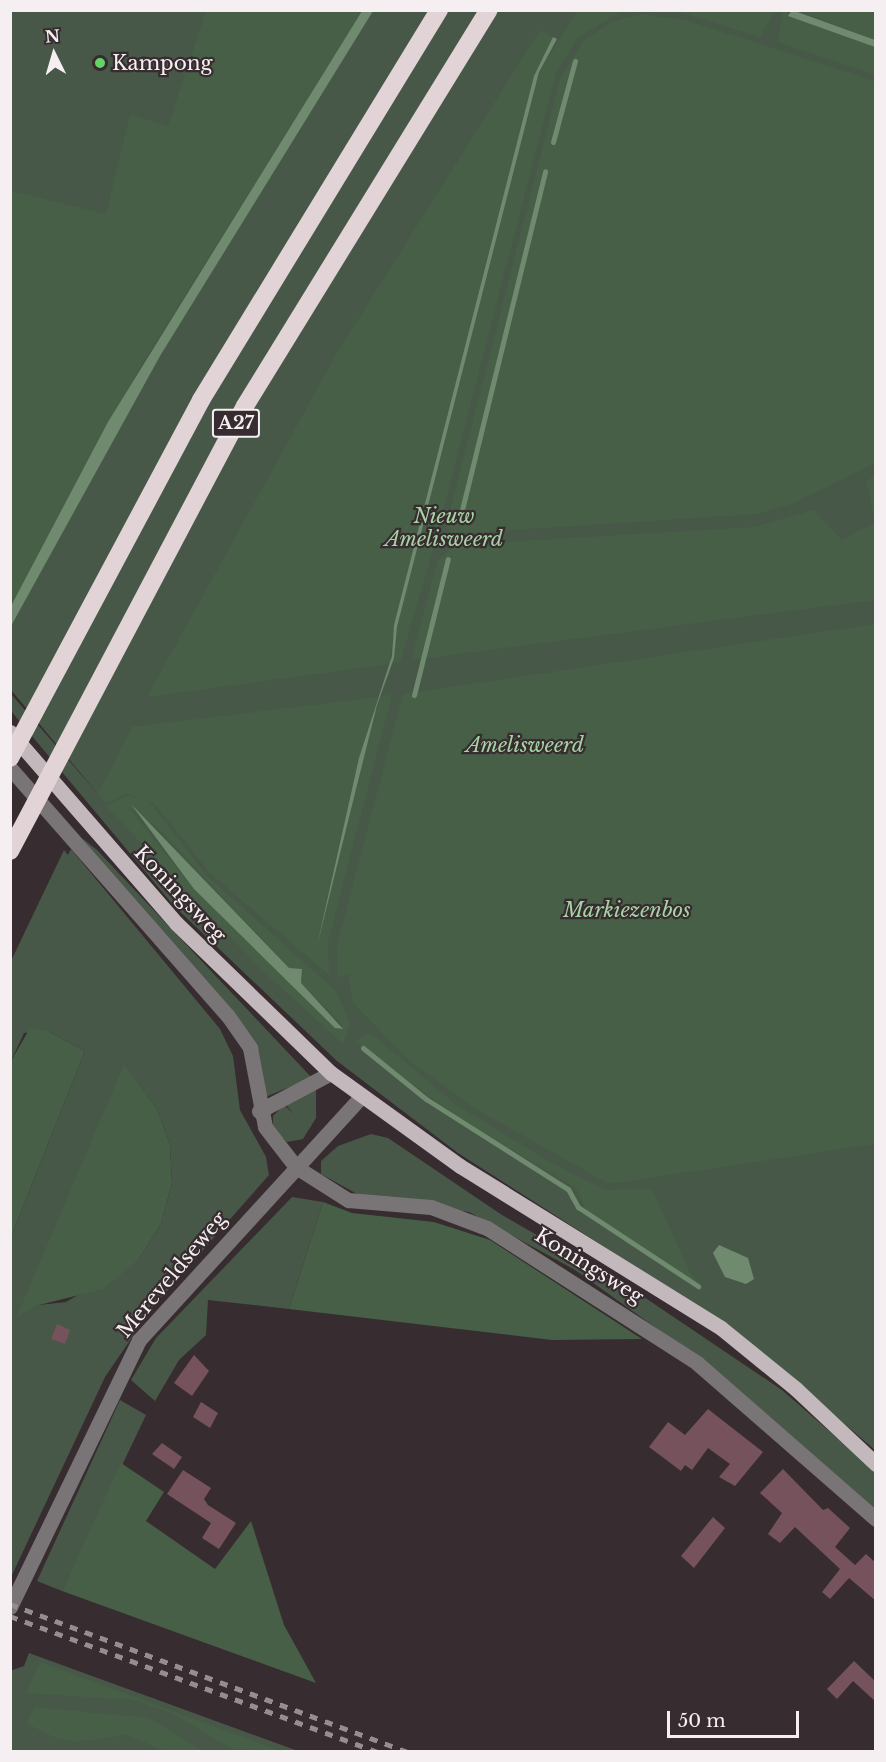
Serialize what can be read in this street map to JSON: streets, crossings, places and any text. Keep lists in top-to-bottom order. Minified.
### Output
{"streets":{"highway":["A27"],"main road":["Koningsweg"],"street":["Mereveldseweg"]},"crossings":[["Koningsweg","Mereveldseweg"]],"parks":["Nieuw Amelisweerd","Amelisweerd","Markiezenbos"],"places":["Kampong"],"scale_bar":"50 m","north":"top"}
